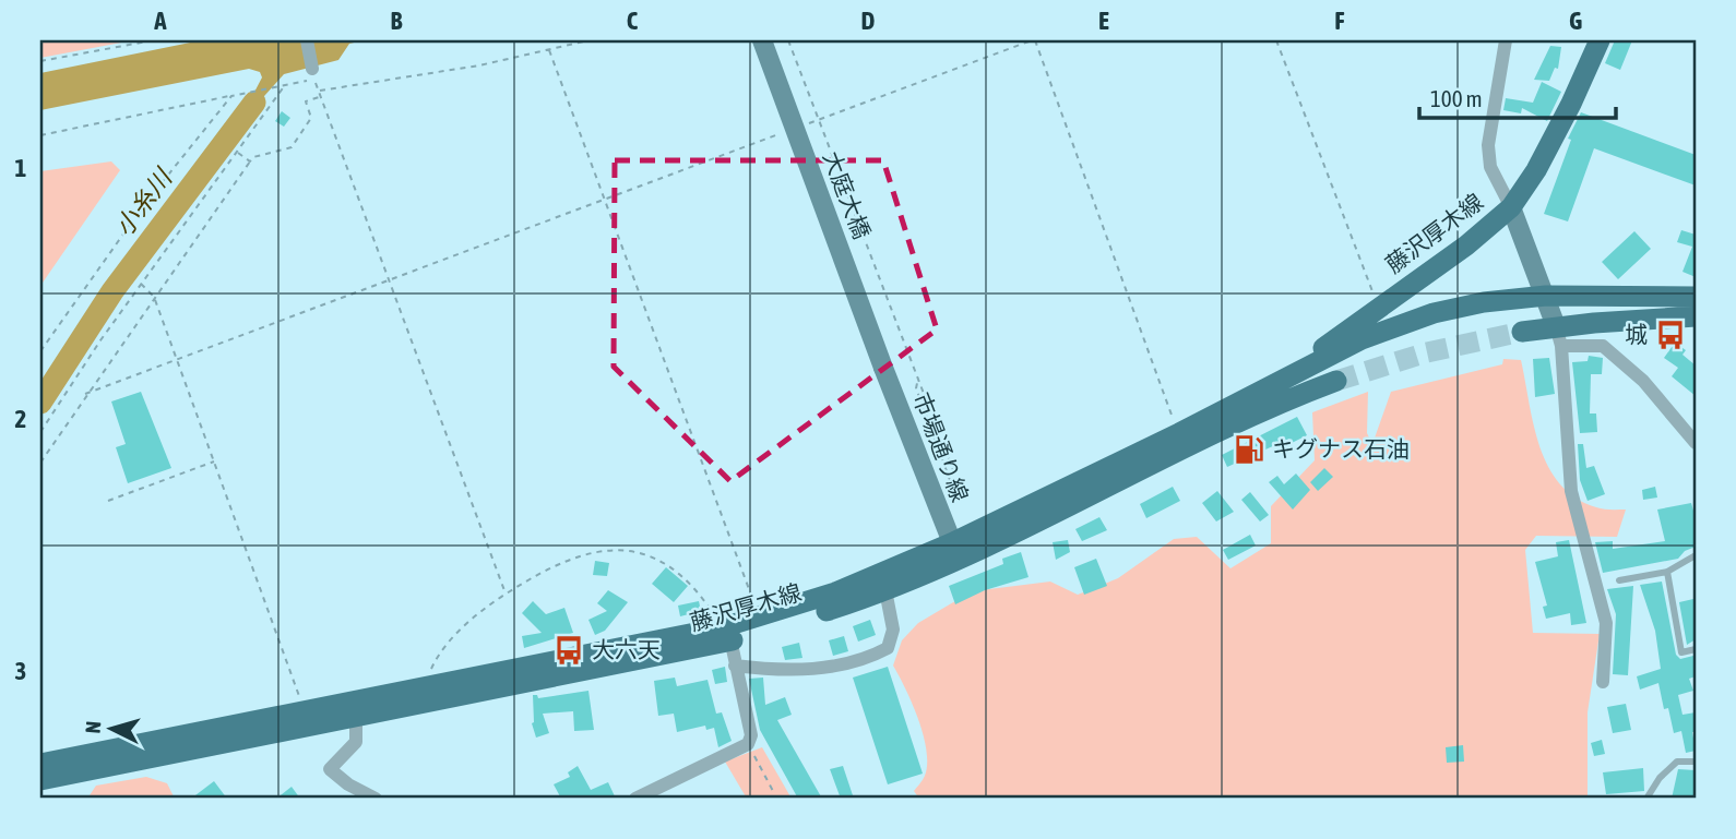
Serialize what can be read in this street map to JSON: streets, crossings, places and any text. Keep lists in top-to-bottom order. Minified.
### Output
{"streets":{"main road":["藤沢厚木線"],"street":["大庭大橋","市場通り線"]},"crossings":[["大庭大橋","市場通り線"],["藤沢厚木線","市場通り線"]],"water":["小糸川"],"places":{"bus stop":["城","大六天"],"fuel station":["キグナス石油"]},"scale_bar":"100 m","north":"left","grid":{"columns":["A","B","C","D","E","F","G"],"rows":["1","2","3"]}}
